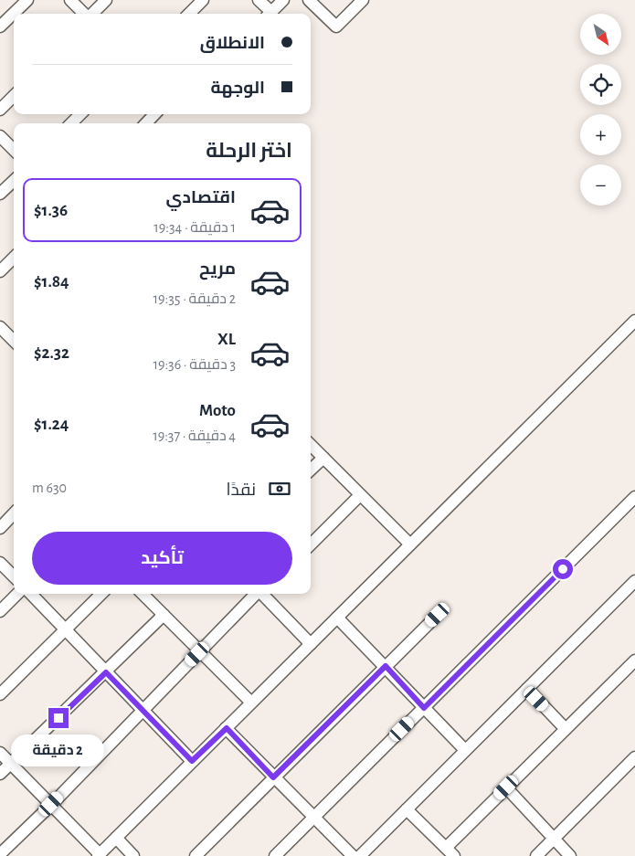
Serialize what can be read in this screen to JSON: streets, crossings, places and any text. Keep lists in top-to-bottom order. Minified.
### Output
{"north":"bottom right","page":{"map_buttons":["+","−"],"banner":["الانطلاق","الوجهة"],"heading":"اختر الرحلة","list":[{"name":"اقتصادي","note":"1 دقيقة · 19:34","value":"$1.36"},{"name":"مريح","note":"2 دقيقة · 19:35","value":"$1.84"},{"name":"XL","note":"3 دقيقة · 19:36","value":"$2.32"},{"name":"Moto","note":"4 دقيقة · 19:37","value":"$1.24"}],"pay":["نقدًا","630 m"],"buttons":"تأكيد","bubble":"2 دقيقة"}}
